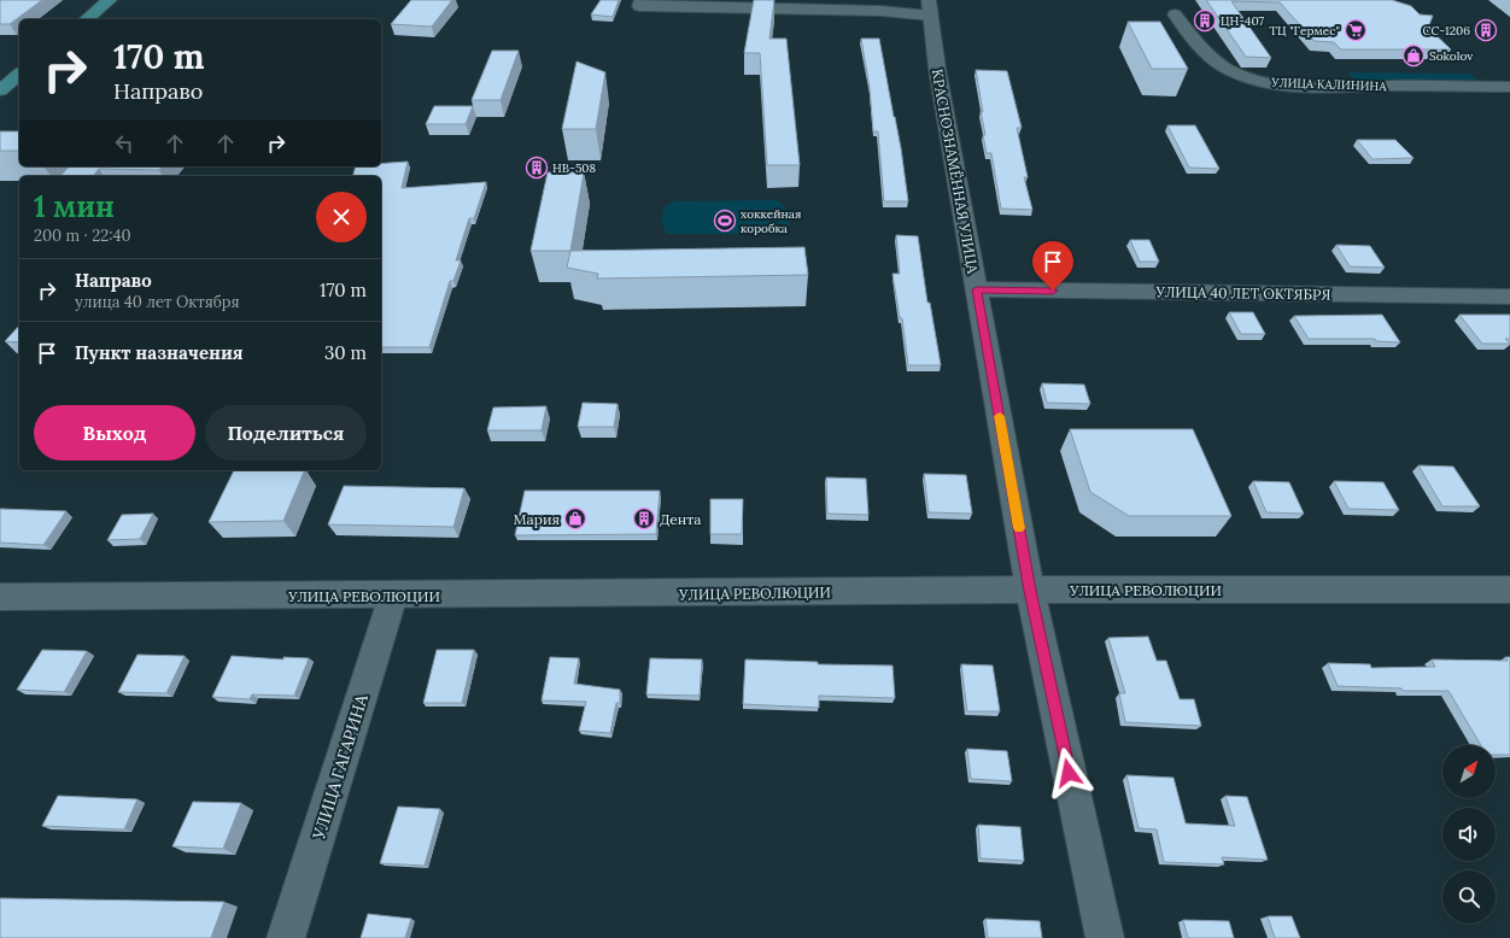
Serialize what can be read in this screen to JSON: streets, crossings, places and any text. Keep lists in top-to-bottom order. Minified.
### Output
{"streets":{"street":["УЛИЦА КАЛИНИНА","КРАСНОЗНАМЁННАЯ УЛИЦА","УЛИЦА 40 ЛЕТ ОКТЯБРЯ","УЛИЦА РЕВОЛЮЦИИ","УЛИЦА ГАГАРИНА"]},"crossings":[["КРАСНОЗНАМЁННАЯ УЛИЦА","УЛИЦА 40 ЛЕТ ОКТЯБРЯ"],["КРАСНОЗНАМЁННАЯ УЛИЦА","УЛИЦА РЕВОЛЮЦИИ"],["УЛИЦА РЕВОЛЮЦИИ","УЛИЦА ГАГАРИНА"]],"places":{"building":["ЦН-407","СС-1206","НВ-508","Дента"],"supermarket":["ТЦ \"Гермес\""],"shop":["Sokolov","Мария"],"sports":["хоккейная коробка"]},"north":"top right","page":{"turn":["170 m","Направо"],"heading":["1 мин","200 m · 22:40"],"list":[{"name":"Направо","note":"улица 40 лет Октября","value":"170 m"},{"name":"Пункт назначения","value":"30 m"}],"buttons":["Выход","Поделиться"]}}
